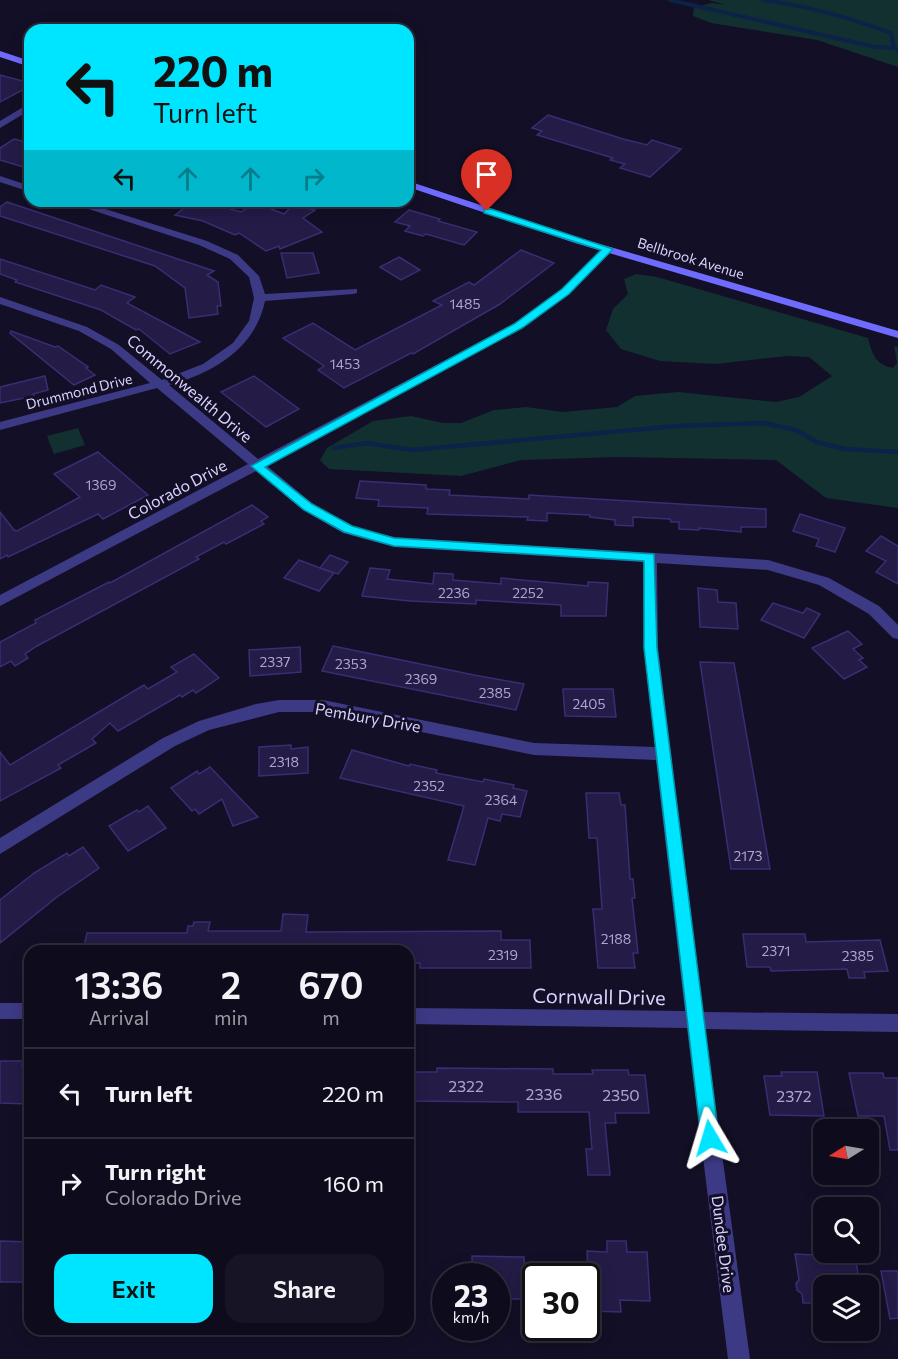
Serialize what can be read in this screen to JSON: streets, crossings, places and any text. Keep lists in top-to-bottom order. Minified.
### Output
{"streets":{"street":["Bellbrook Avenue","Commonwealth Drive","Drummond Drive","Colorado Drive","Pembury Drive","Cornwall Drive","Dundee Drive"]},"crossings":[["Bellbrook Avenue","Colorado Drive"],["Commonwealth Drive","Drummond Drive"],["Commonwealth Drive","Colorado Drive"],["Commonwealth Drive","Dundee Drive"],["Pembury Drive","Dundee Drive"],["Cornwall Drive","Dundee Drive"]],"house_numbers":["1485","1453","1369","2236","2252","2337","2353","2369","2385","2405","2318","2352","2364","2173","2188","2371","2319","2385","2322","2336","2350","2372"],"north":"left","page":{"turn":["220 m","Turn left"],"eta":["13:36","Arrival","2","min","670","m"],"list":[{"name":"Turn left","value":"220 m"},{"name":"Turn right","note":"Colorado Drive","value":"160 m"}],"buttons":["Exit","Share"],"speed":"23 km/h","limit":"30"}}
